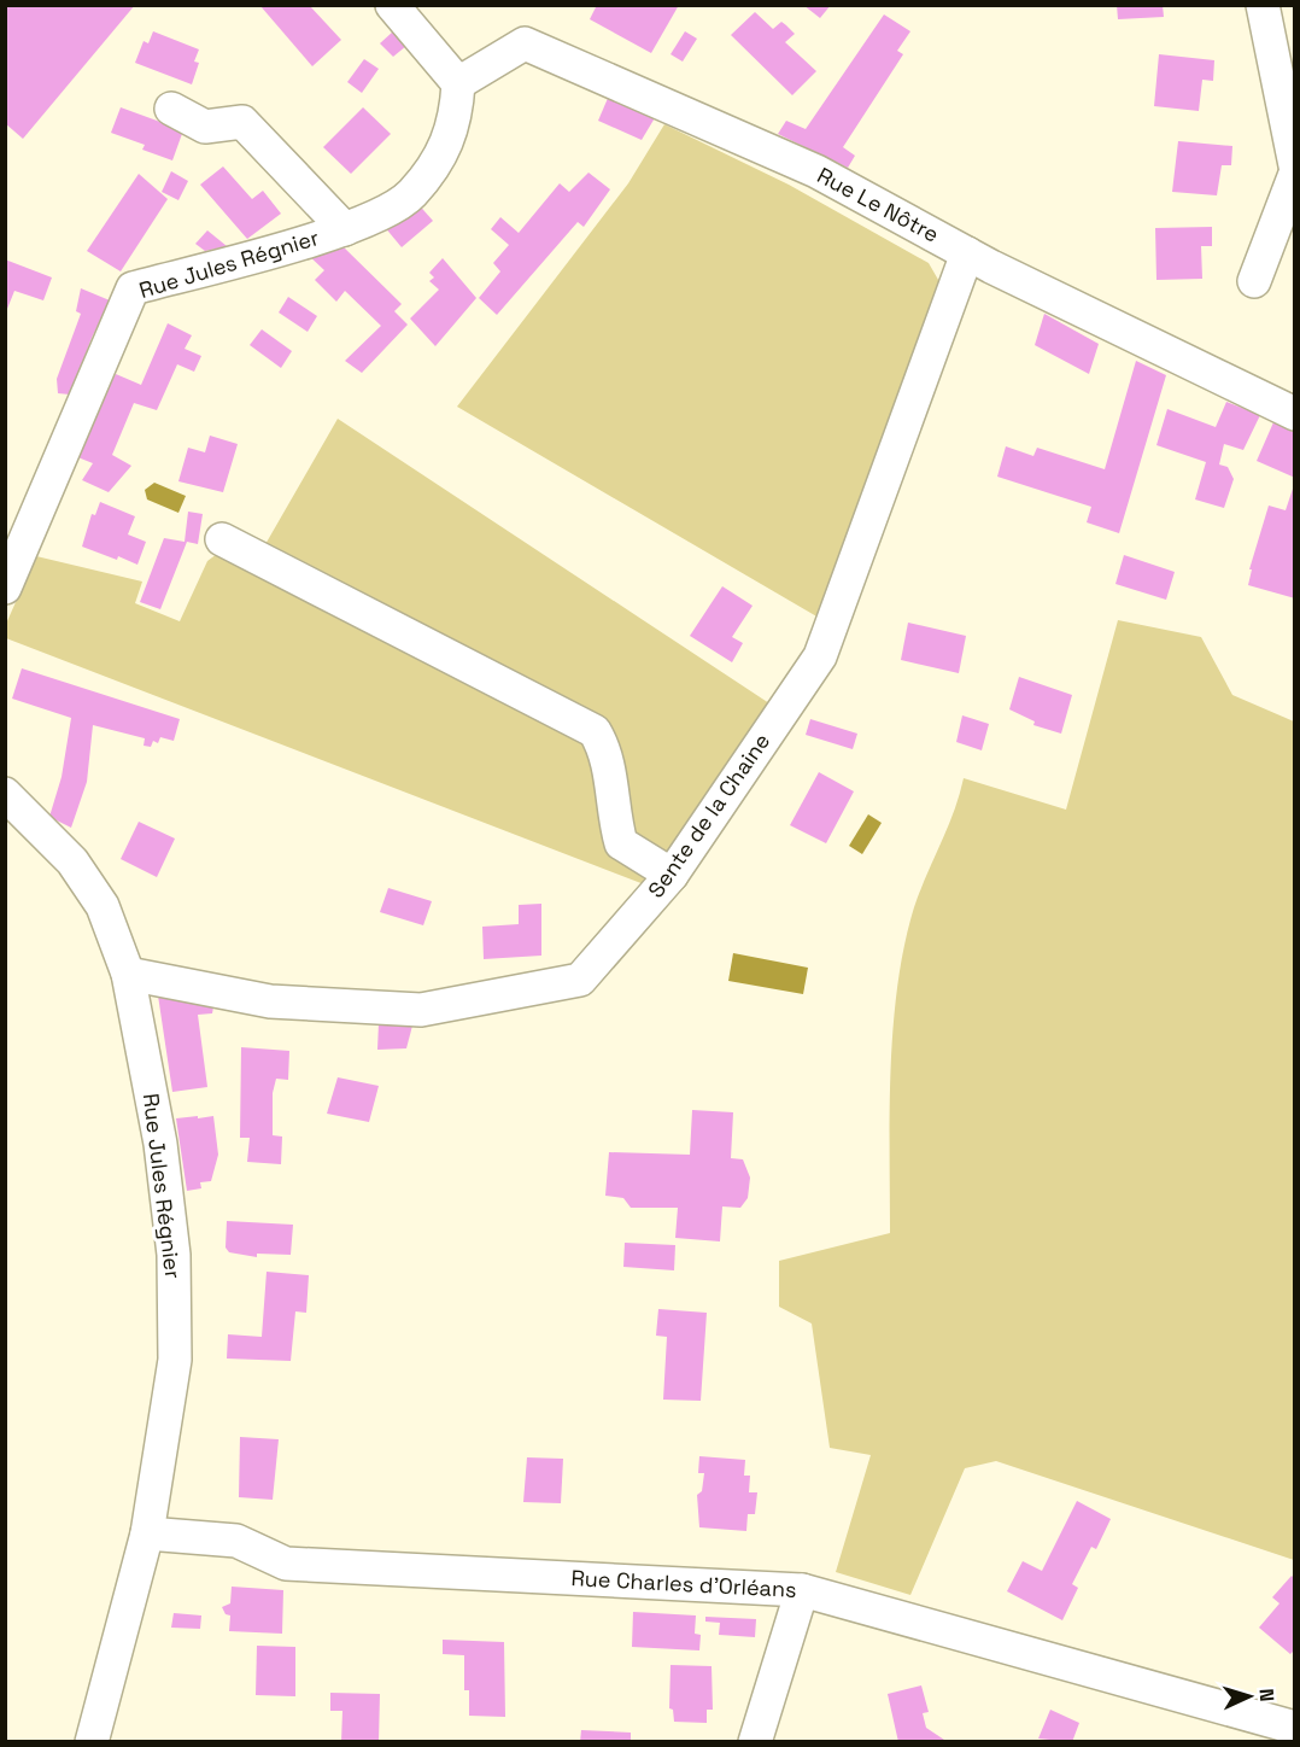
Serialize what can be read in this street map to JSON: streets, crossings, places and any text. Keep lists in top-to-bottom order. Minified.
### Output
{"streets":{"street":["Rue Le Nôtre","Rue Jules Régnier","Sente de la Chaine","Rue Charles d'Orléans"]},"crossings":[["Rue Le Nôtre","Rue Jules Régnier"],["Rue Le Nôtre","Sente de la Chaine"],["Rue Jules Régnier","Sente de la Chaine"],["Rue Jules Régnier","Rue Charles d'Orléans"]],"north":"right"}
